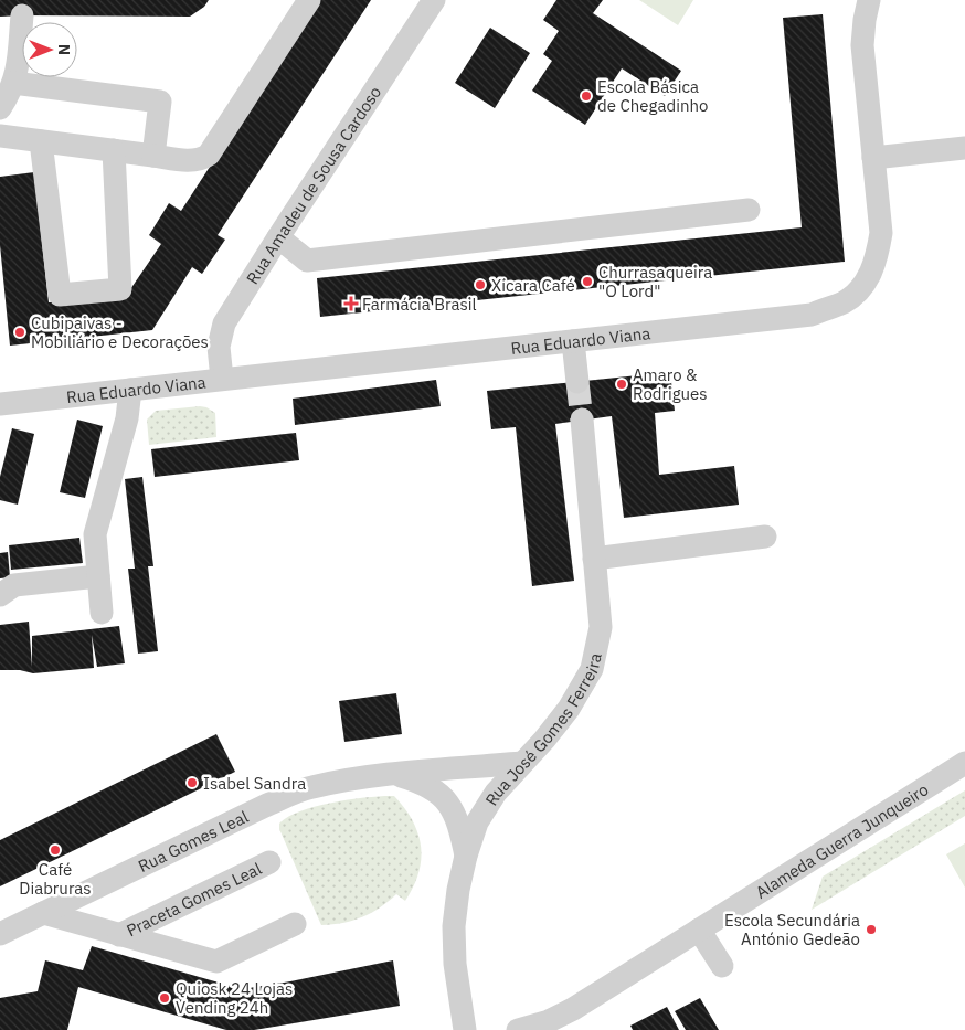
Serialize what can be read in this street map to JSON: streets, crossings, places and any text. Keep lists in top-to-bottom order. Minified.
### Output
{"streets":{"street":["Rua Amadeu de Sousa Cardoso","Rua Eduardo Viana","Rua José Gomes Ferreira","Rua Gomes Leal","Alameda Guerra Junqueiro","Praceta Gomes Leal"]},"crossings":[["Rua Amadeu de Sousa Cardoso","Rua Eduardo Viana"],["Rua José Gomes Ferreira","Rua Gomes Leal"],["Rua Gomes Leal","Praceta Gomes Leal"]],"places":{"other":["Escola Básica de Chegadinho","Churrasaqueira \"O Lord\"","Xicara Café","Cubipaivas - Mobiliário e Decorações","Amaro & Rodrigues","Isabel Sandra","Café Diabruras","Escola Secundária António Gedeão","Quiosk 24 Lojas Vending 24h"],"health":["Farmácia Brasil"]},"north":"right"}
